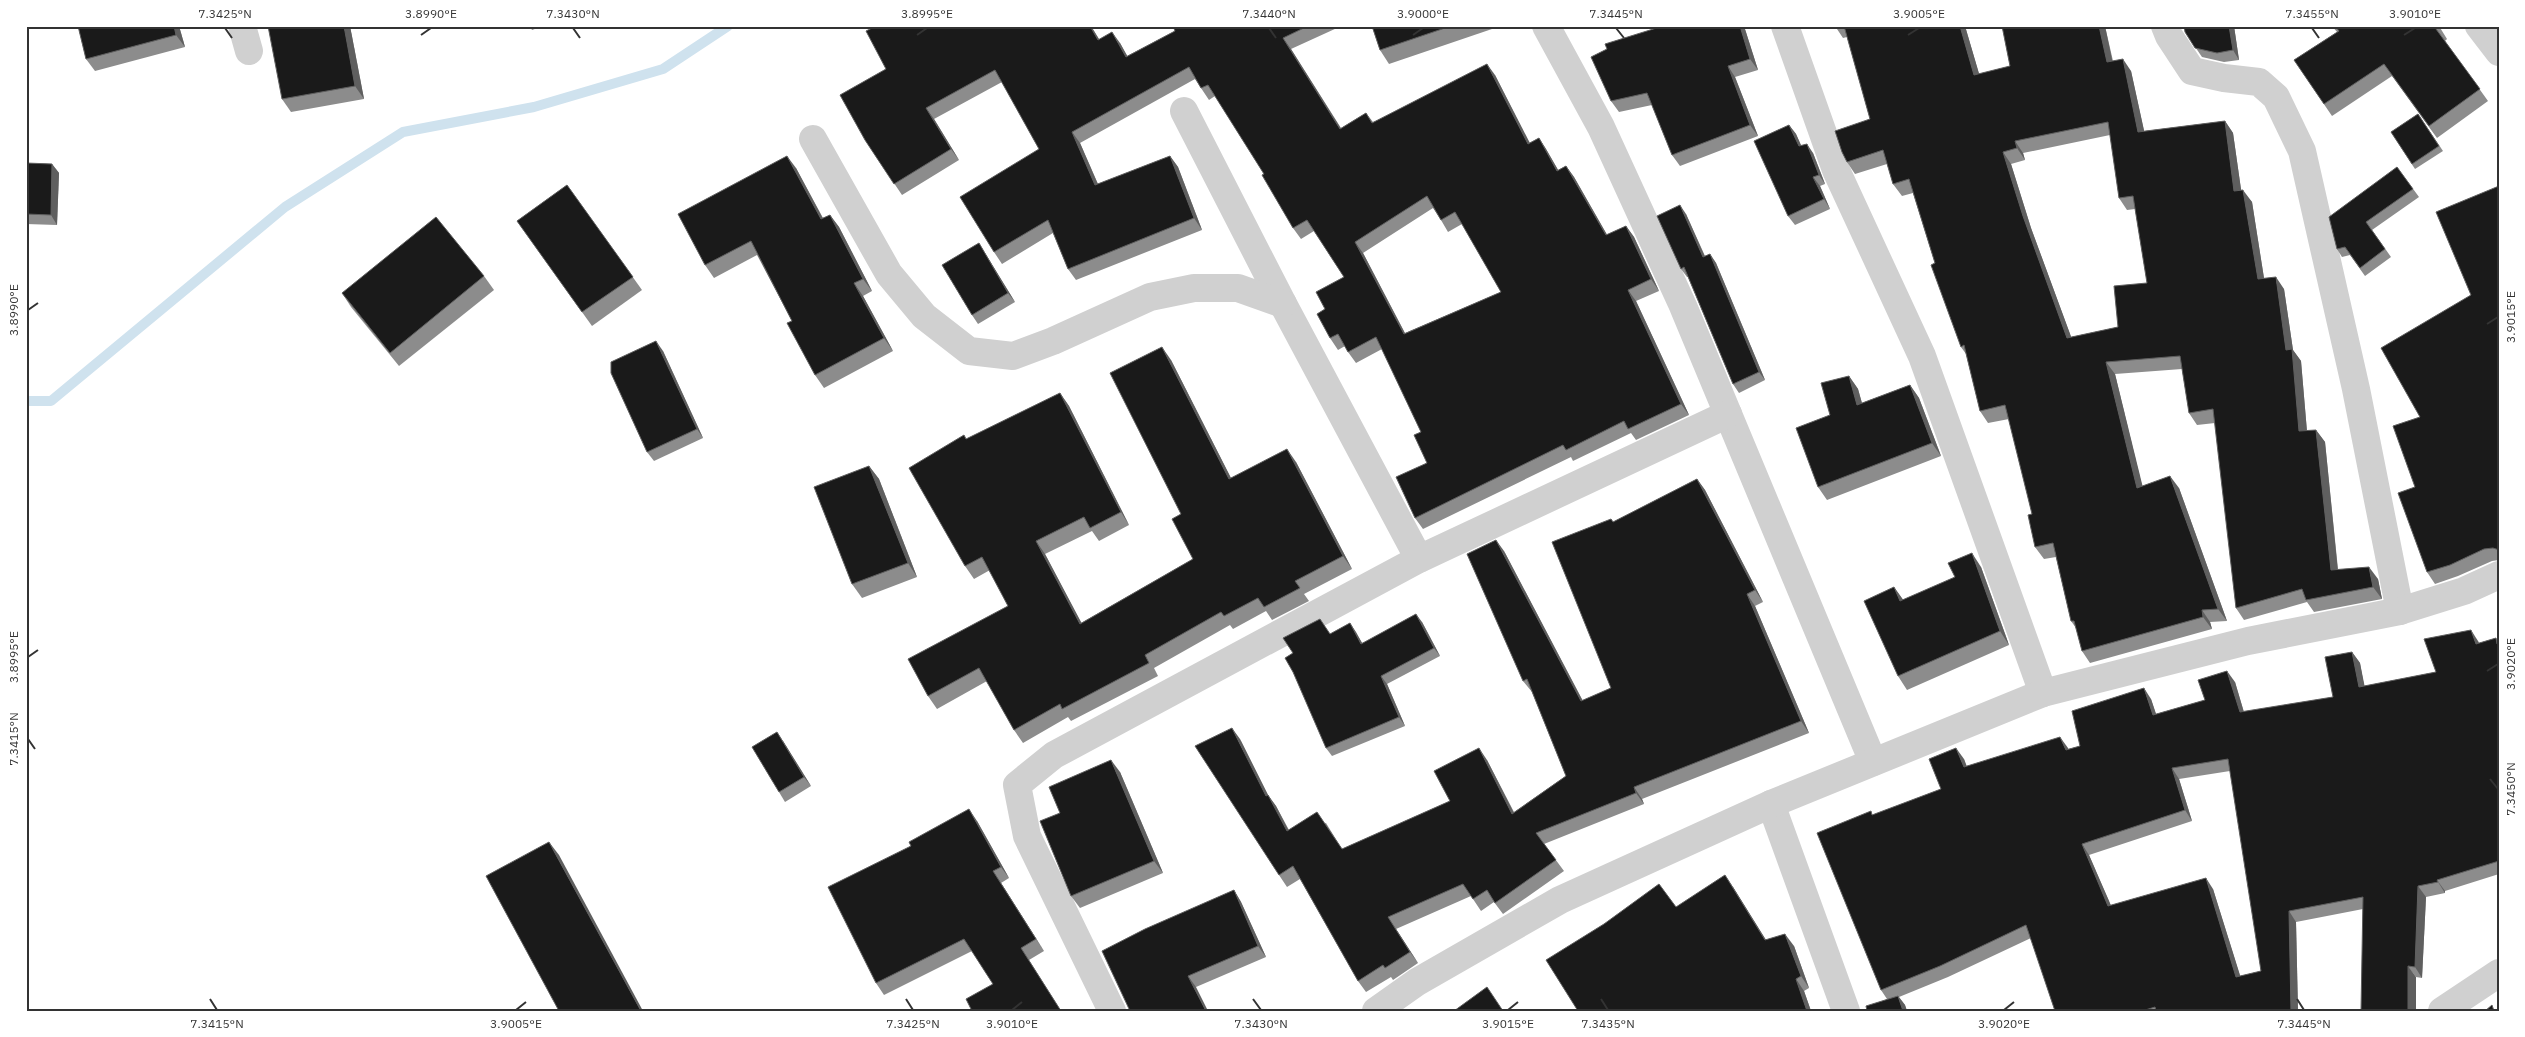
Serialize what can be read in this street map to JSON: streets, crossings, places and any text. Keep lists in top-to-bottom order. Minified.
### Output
{"coordinates":["7.3425°N","3.8990°E","7.3430°N","3.8995°E","7.3440°N","3.9000°E","7.3445°N","3.9005°E","7.3455°N","3.9010°E","3.9015°E","3.9020°E","7.3415°N","7.3450°N","7.3435°N"]}
